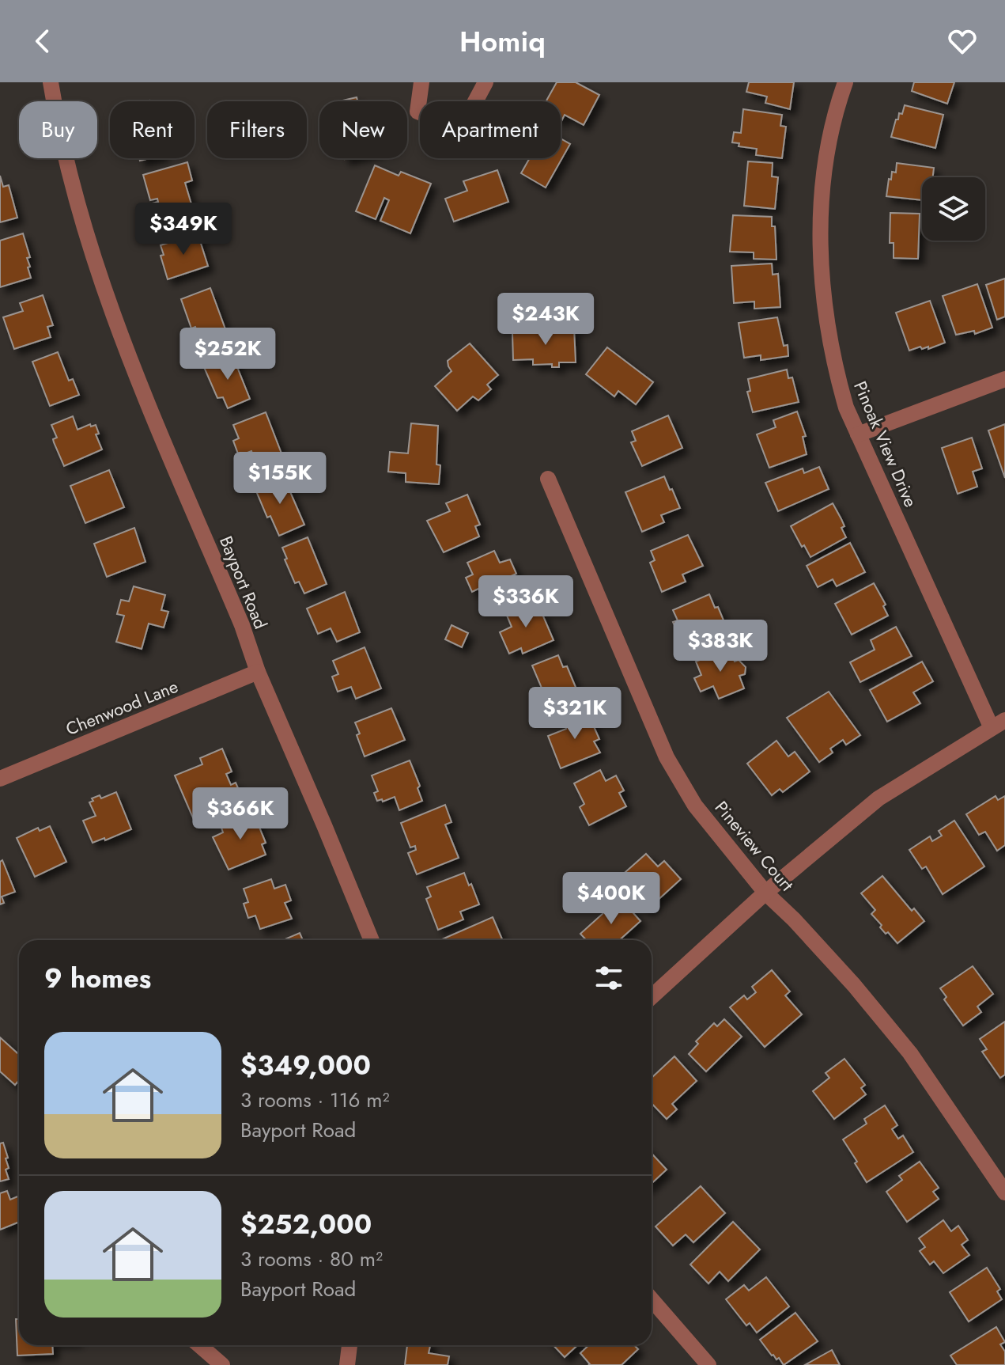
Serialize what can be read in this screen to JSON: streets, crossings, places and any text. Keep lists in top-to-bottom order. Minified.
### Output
{"streets":{"street":["Pinoak View Drive","Bayport Road","Chenwood Lane","Pineview Court"]},"crossings":[["Bayport Road","Chenwood Lane"]],"page":{"header":"Homiq","chip":["Buy","Rent","Filters","New","Apartment"],"price":["$349K","$243K","$252K","$155K","$336K","$383K","$321K","$366K","$400K"],"heading":"9 homes","list":[{"name":"$349,000","note":"3 rooms · 116 m² · Bayport Road"},{"name":"$252,000","note":"3 rooms · 80 m² · Bayport Road"}]}}
